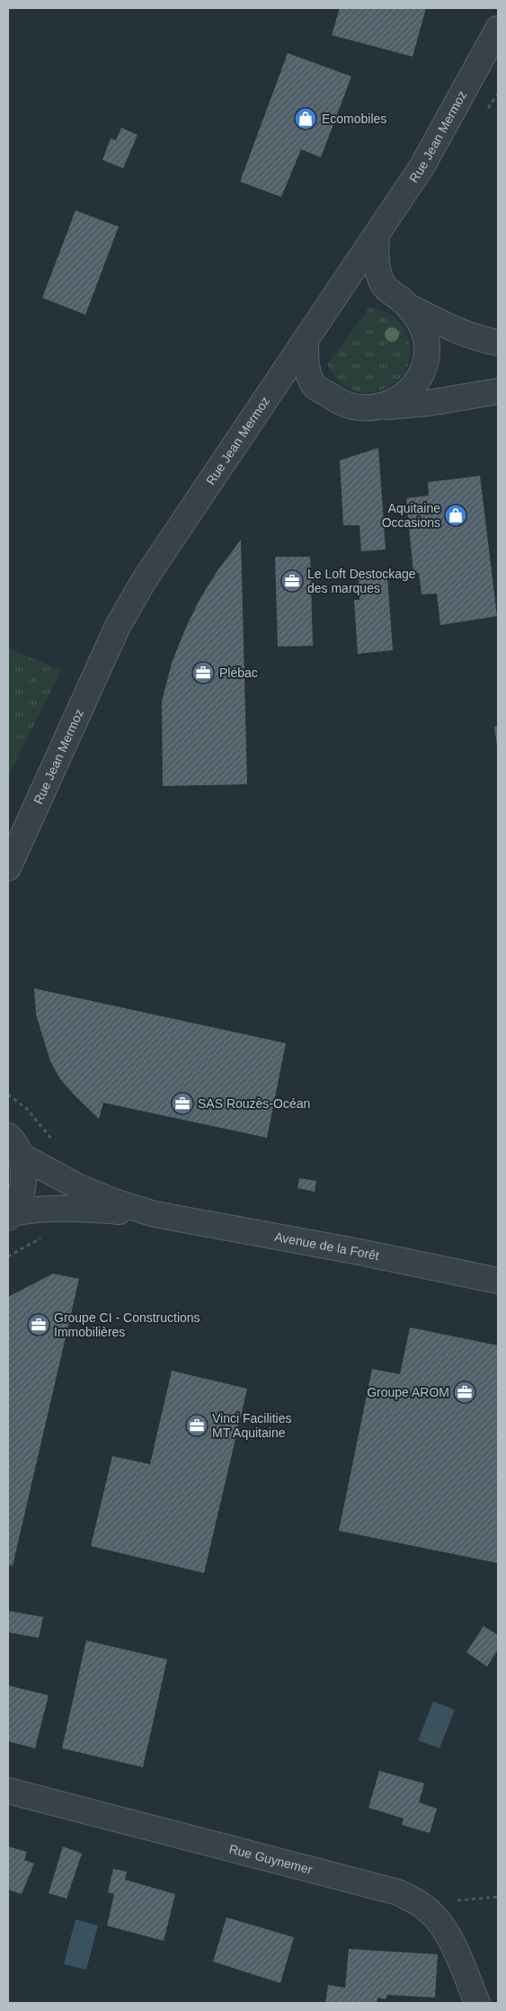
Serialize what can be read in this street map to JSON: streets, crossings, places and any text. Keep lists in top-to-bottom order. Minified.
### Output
{"streets":{"street":["Rue Jean Mermoz","Avenue de la Forêt","Rue Guynemer"]},"places":{"shop":["Ecomobiles","Aquitaine Occasions"],"office":["Le Loft Destockage des marques","Plébac","SAS Rouzès-Océan","Groupe CI - Constructions Immobilières","Groupe AROM","Vinci Facilities MT Aquitaine"]}}
